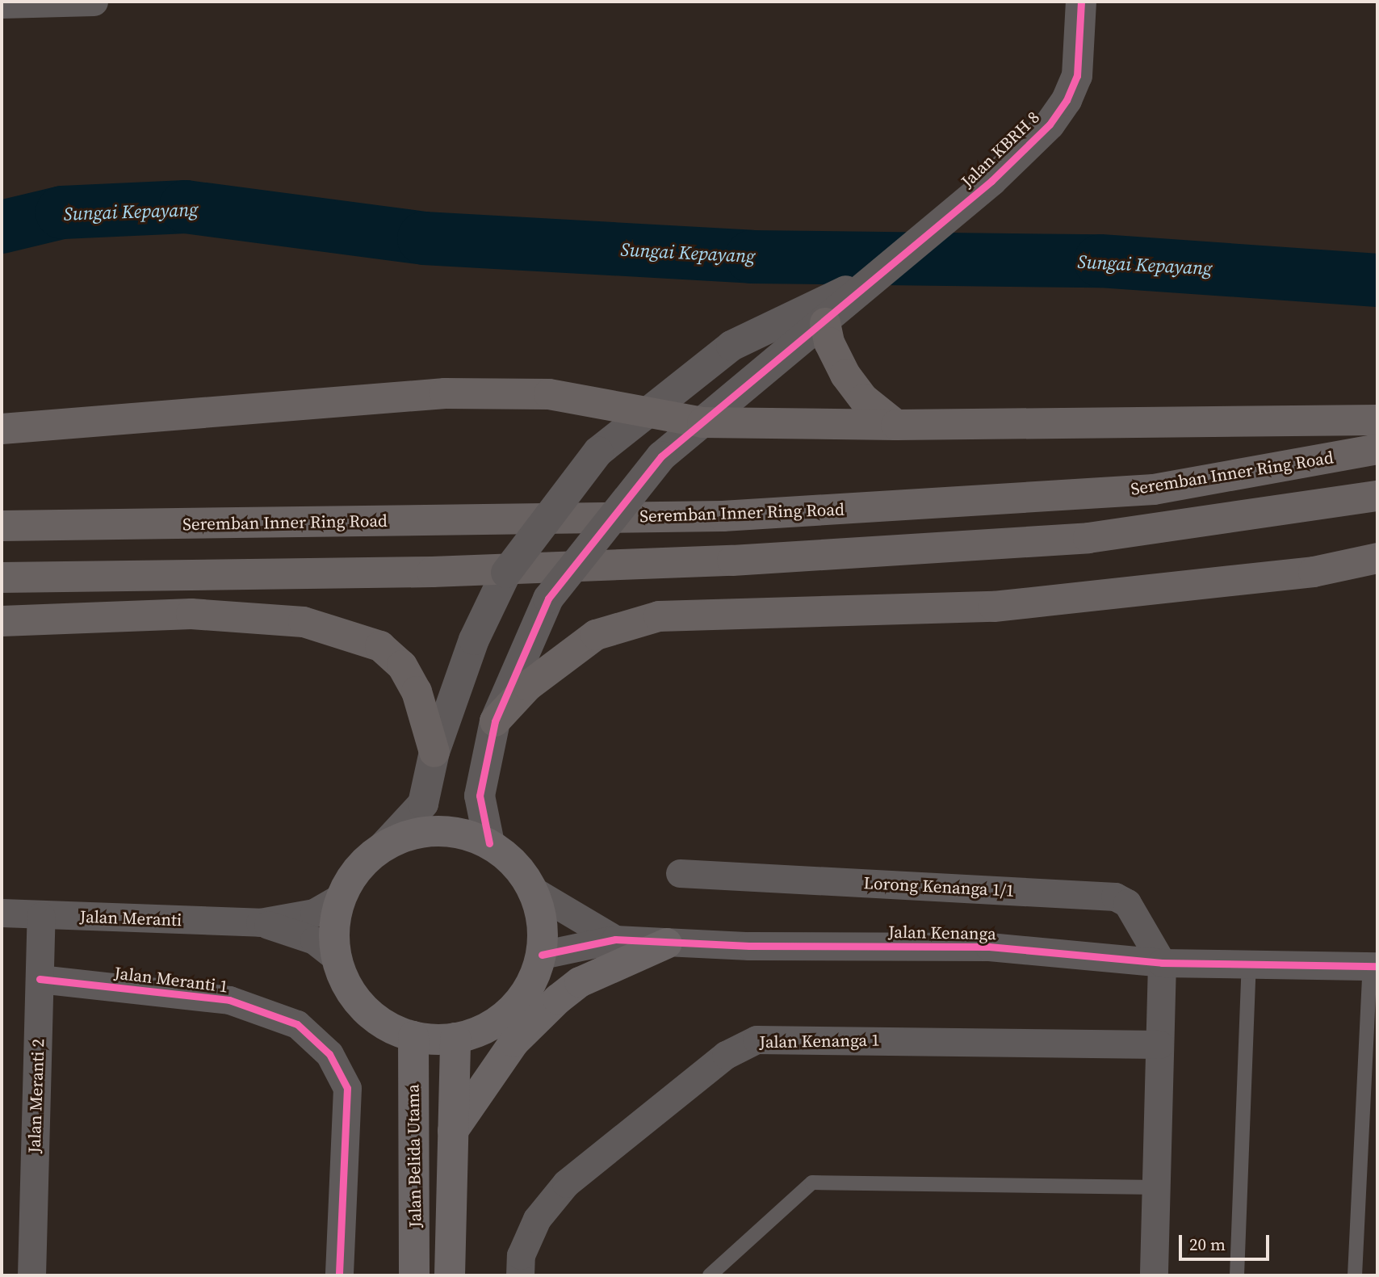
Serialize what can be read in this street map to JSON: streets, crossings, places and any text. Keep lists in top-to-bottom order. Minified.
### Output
{"streets":{"main road":["Seremban Inner Ring Road","Jalan Belida Utama"],"street":["Jalan KBRH 8","Lorong Kenanga 1/1","Jalan Meranti","Jalan Kenanga","Jalan Meranti 1","Jalan Kenanga 1","Jalan Meranti 2"]},"crossings":[["Lorong Kenanga 1/1","Jalan Kenanga"],["Jalan Meranti","Jalan Meranti 2"],["Jalan Meranti 1","Jalan Meranti 2"]],"water":["Sungai Kepayang"],"scale_bar":"20 m"}
